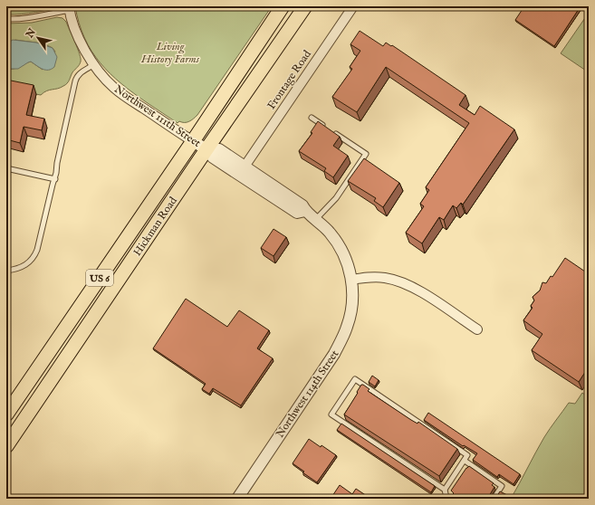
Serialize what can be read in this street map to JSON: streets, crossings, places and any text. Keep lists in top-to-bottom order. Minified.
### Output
{"streets":{"main road":["Hickman Road","US 6"],"street":["Frontage Road","Northwest 111th Street","Northwest 114th Street"]},"crossings":[["Frontage Road","Northwest 111th Street"],["Northwest 111th Street","Hickman Road"],["Northwest 111th Street","Northwest 114th Street"]],"parks":["Living History Farms"],"north":"top left"}
